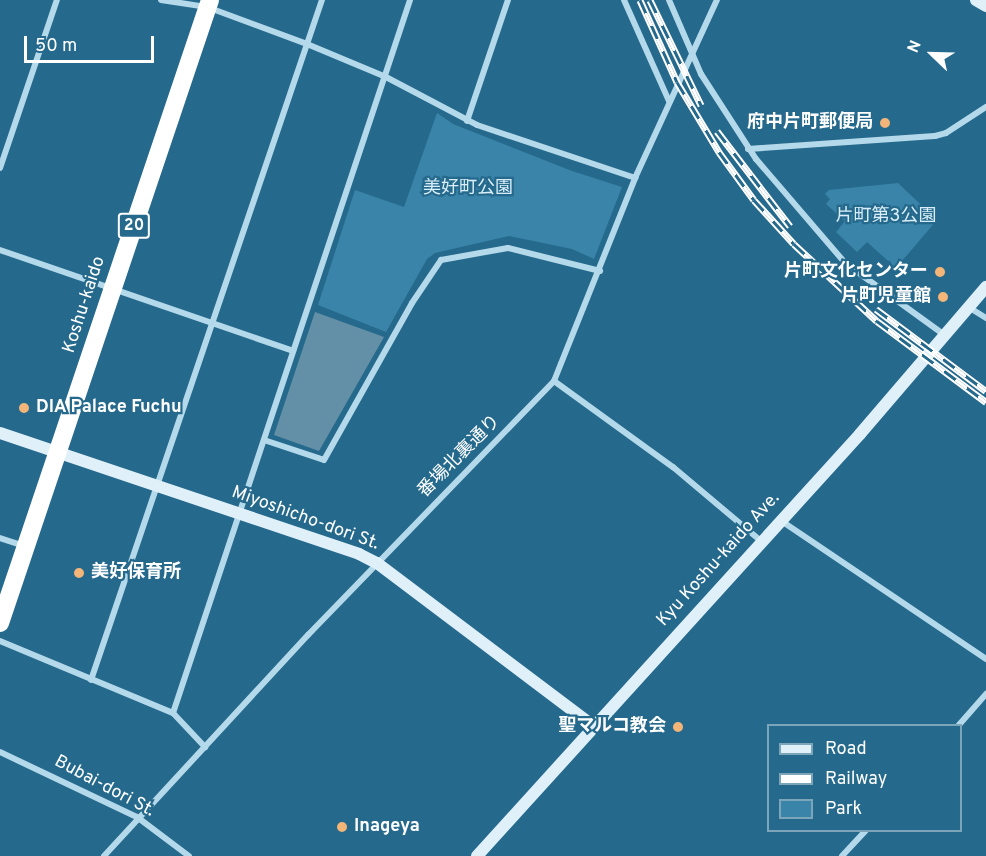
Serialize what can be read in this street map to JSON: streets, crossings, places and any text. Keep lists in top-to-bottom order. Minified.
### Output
{"streets":{"highway":["20","Koshu-kaido"],"main road":["Miyoshicho-dori St.","Kyu Koshu-kaido Ave."],"street":["番場北裏通り","Bubai-dori St."]},"crossings":[["Koshu-kaido","Miyoshicho-dori St."],["番場北裏通り","Miyoshicho-dori St."],["番場北裏通り","Bubai-dori St."],["Miyoshicho-dori St.","Kyu Koshu-kaido Ave."]],"parks":["美好町公園","片町第3公園"],"places":["府中片町郵便局","片町文化センター","片町児童館","DIA Palace Fuchu","美好保育所","聖マルコ教会","Inageya"],"legend":["Road","Railway","Park"],"scale_bar":"50 m","north":"top left"}
